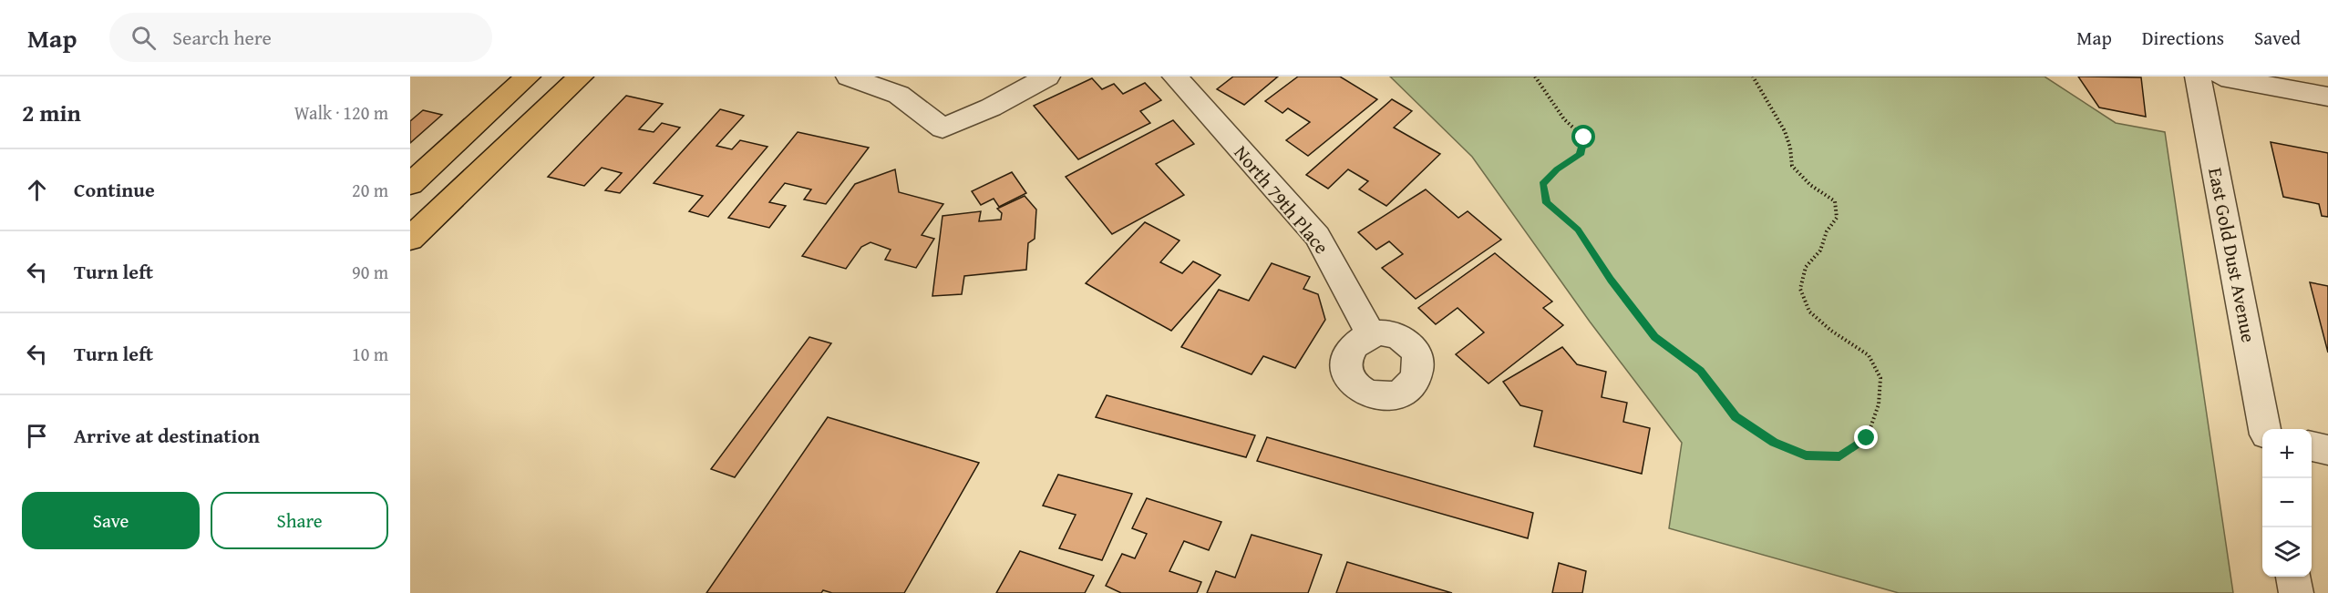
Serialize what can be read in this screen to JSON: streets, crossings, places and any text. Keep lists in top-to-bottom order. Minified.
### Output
{"streets":{"street":["North 79th Place","East Gold Dust Avenue"]},"page":{"header":"Map","search":"Search here","nav":["Map","Directions","Saved"],"heading":["2 min","Walk · 120 m"],"list":[["Continue","20 m"],["Turn left","90 m"],["Turn left","10 m"],"Arrive at destination"],"map_buttons":["+","−"],"buttons":["Save","Share"]}}
